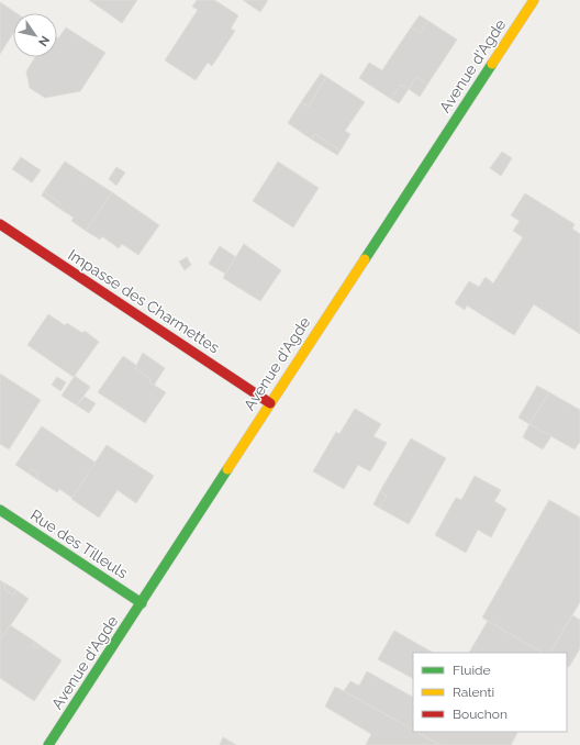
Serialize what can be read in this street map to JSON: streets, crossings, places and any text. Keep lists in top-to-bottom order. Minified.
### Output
{"streets":{"main road":["Avenue d'Agde","Impasse des Charmettes","Rue des Tilleuls"]},"crossings":[["Avenue d'Agde","Impasse des Charmettes"],["Avenue d'Agde","Rue des Tilleuls"]],"legend":["Fluide","Ralenti","Bouchon"],"north":"bottom right"}
